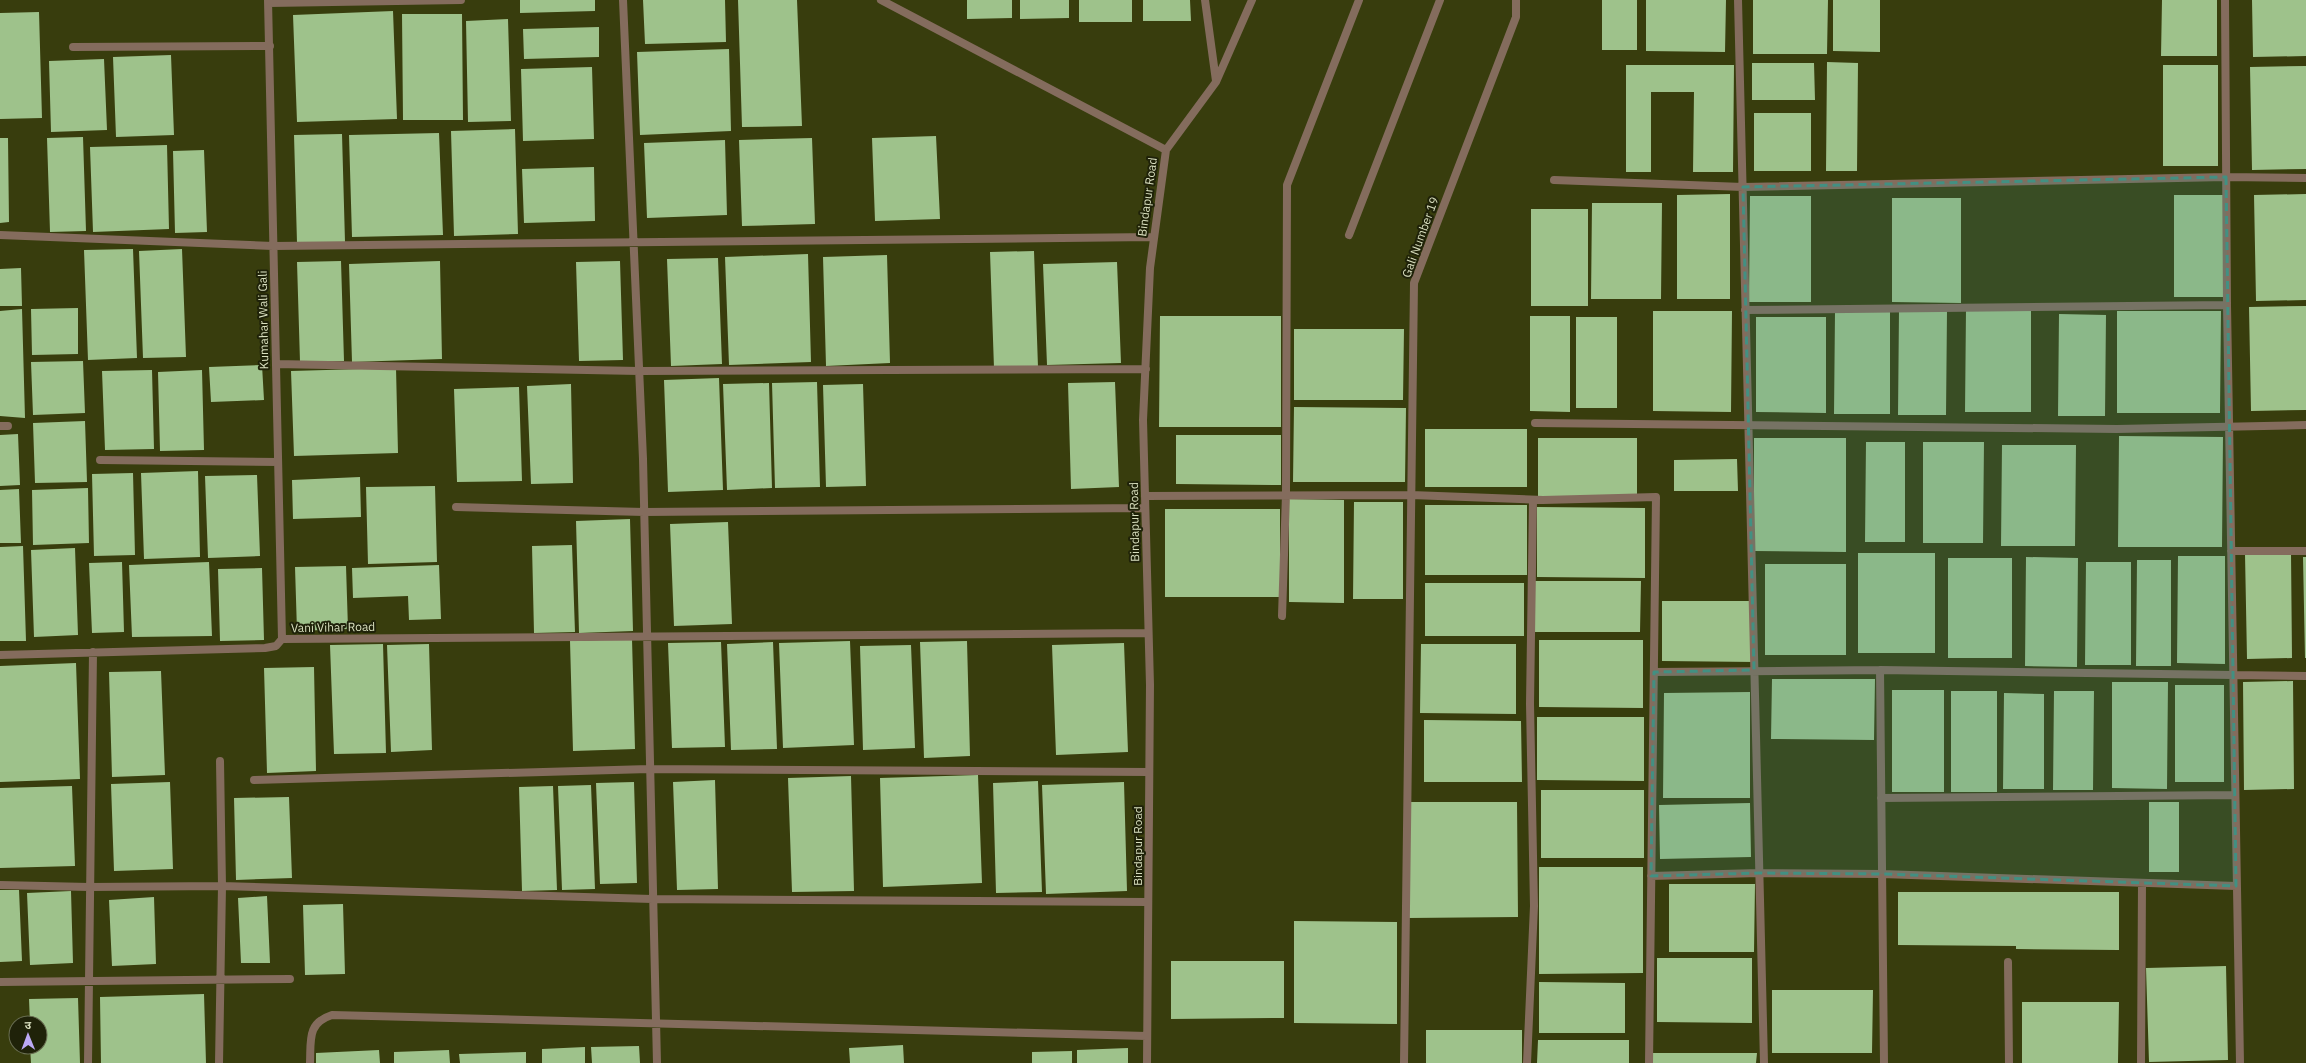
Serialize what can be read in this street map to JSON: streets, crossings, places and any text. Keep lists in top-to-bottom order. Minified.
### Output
{"streets":{"street":["Bindapur Road","Gali Number 19","Kumahar Wali Gali","Vani Vihar Road"]},"crossings":[["Bindapur Road","Vani Vihar Road"],["Kumahar Wali Gali","Vani Vihar Road"]],"north":"top"}
